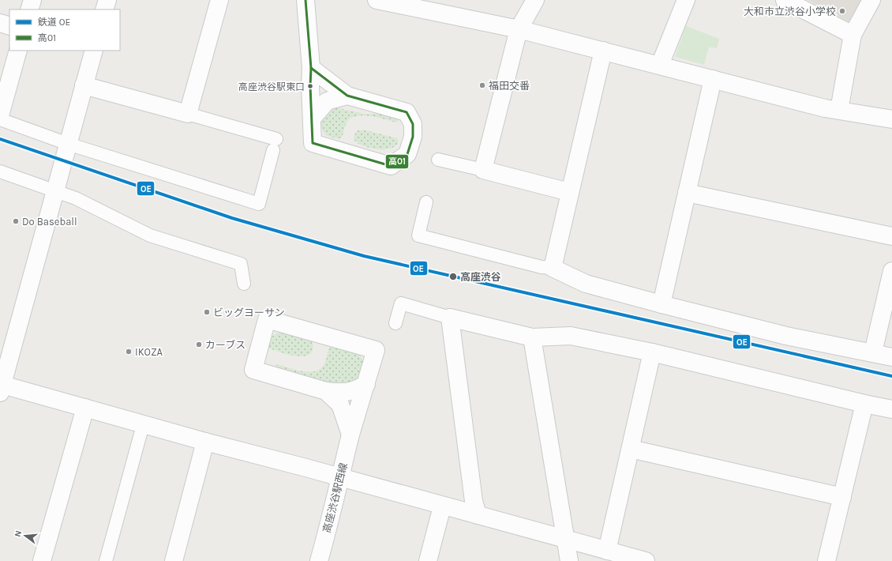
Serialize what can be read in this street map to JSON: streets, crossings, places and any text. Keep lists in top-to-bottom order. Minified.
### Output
{"streets":{"street":["高座渋谷駅西線"]},"places":["大和市立渋谷小学校","福田交番","高座渋谷駅東口","Do Baseball","高座渋谷","ビッグヨーサン","カーブス","IKOZA"],"lines":["transit line 高01","rail line OE"],"legend":["鉄道 OE","高01"],"north":"left"}
